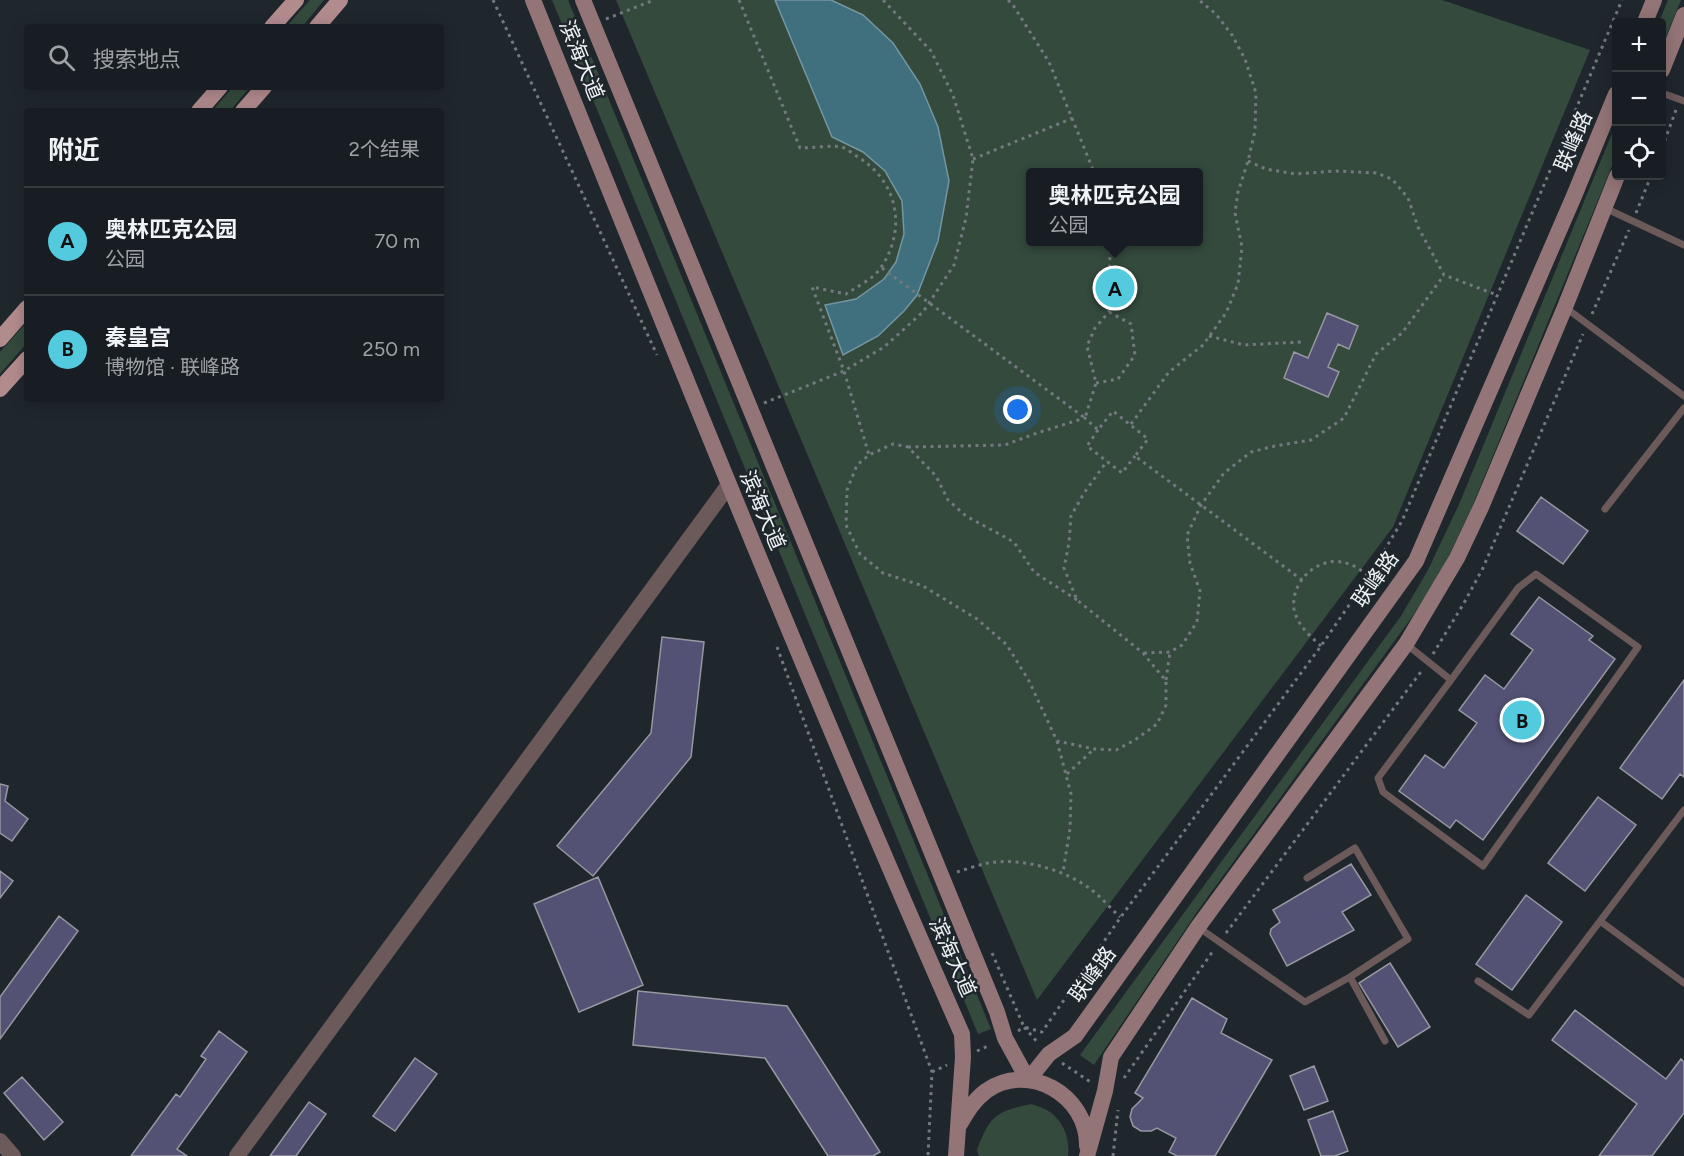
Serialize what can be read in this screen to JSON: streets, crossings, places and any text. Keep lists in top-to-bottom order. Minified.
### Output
{"streets":{"main road":["滨海大道","联峰路"]},"crossings":[["滨海大道","联峰路"]],"page":{"map_buttons":["+","−"],"search":"搜索地点","heading":["附近","2个结果"],"popup":["奥林匹克公园","公园"],"list":[{"mark":"A","name":"奥林匹克公园","note":"公园","value":"70 m"},{"mark":"B","name":"秦皇宫","note":"博物馆 · 联峰路","value":"250 m"}],"pins":["A","B"]}}
